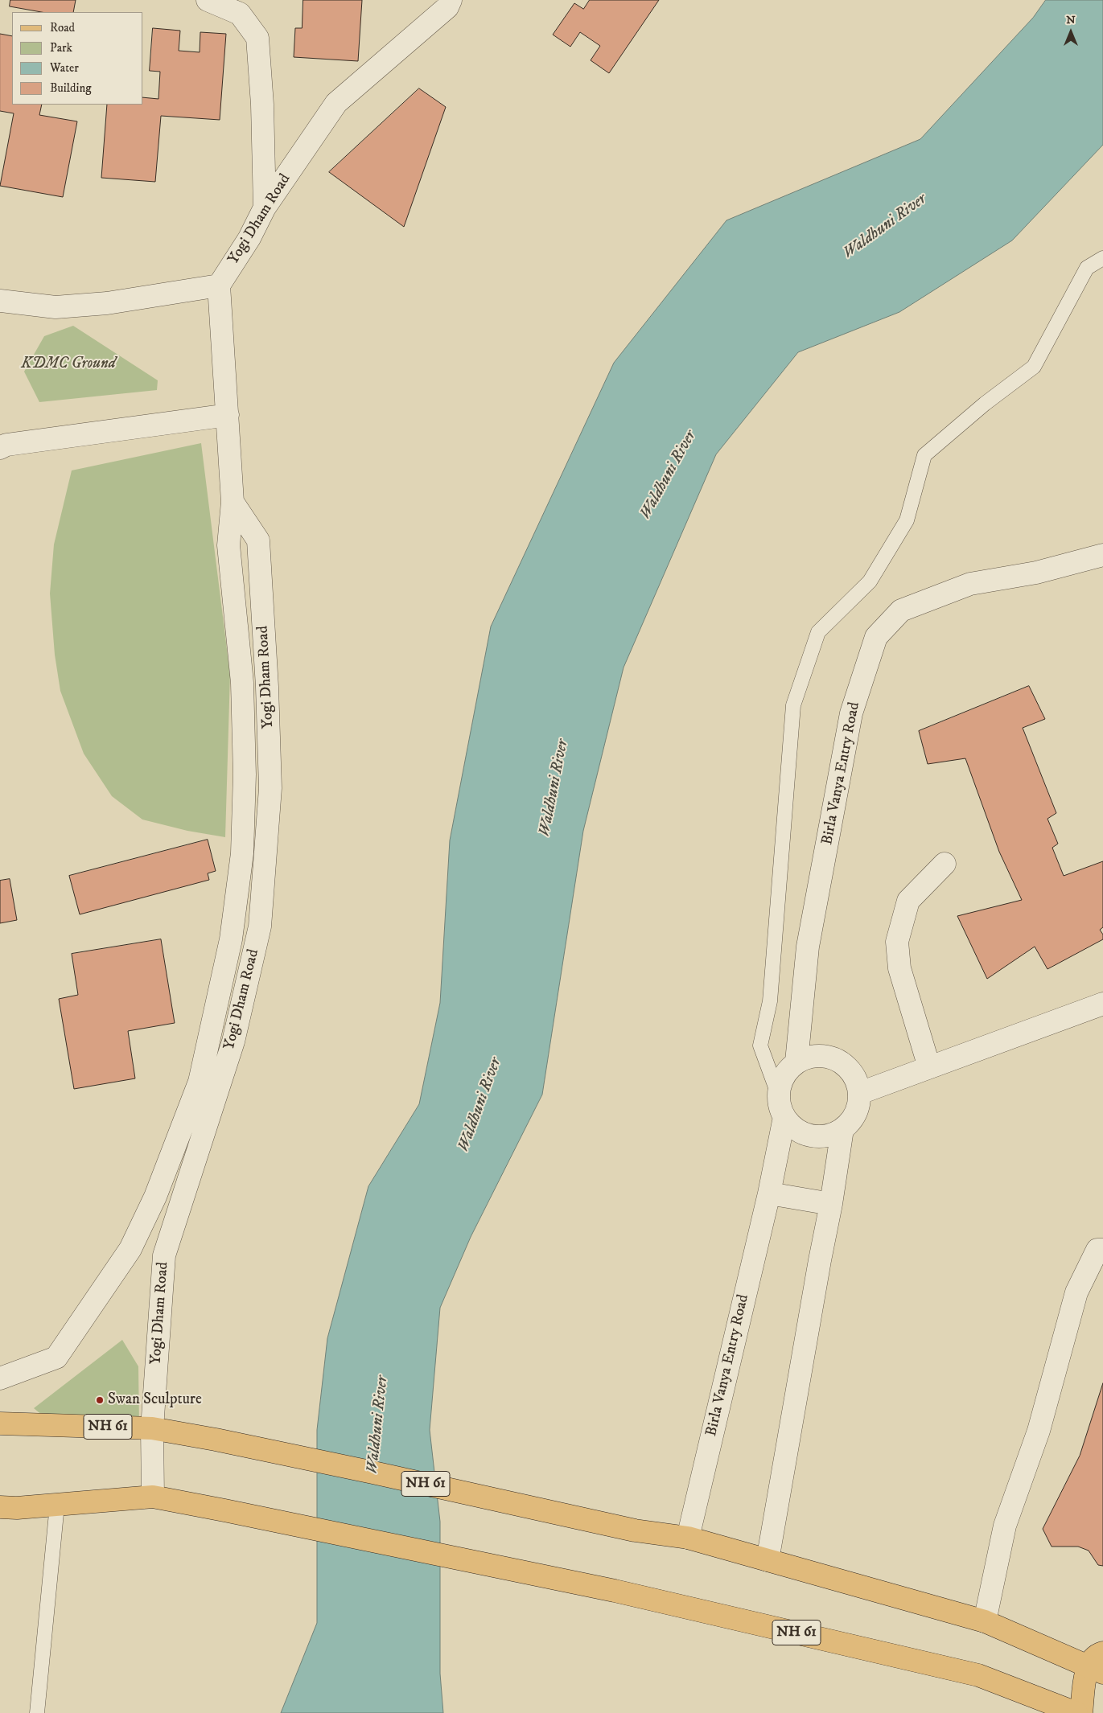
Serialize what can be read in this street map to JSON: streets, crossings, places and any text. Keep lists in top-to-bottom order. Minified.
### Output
{"streets":{"main road":["NH 61"],"street":["Yogi Dham Road","Birla Vanya Entry Road"]},"crossings":[["Yogi Dham Road","NH 61"],["Birla Vanya Entry Road","NH 61"]],"water":["Waldhuni River"],"parks":["KDMC Ground"],"places":["Swan Sculpture"],"legend":["Road","Park","Water","Building"],"north":"top"}
